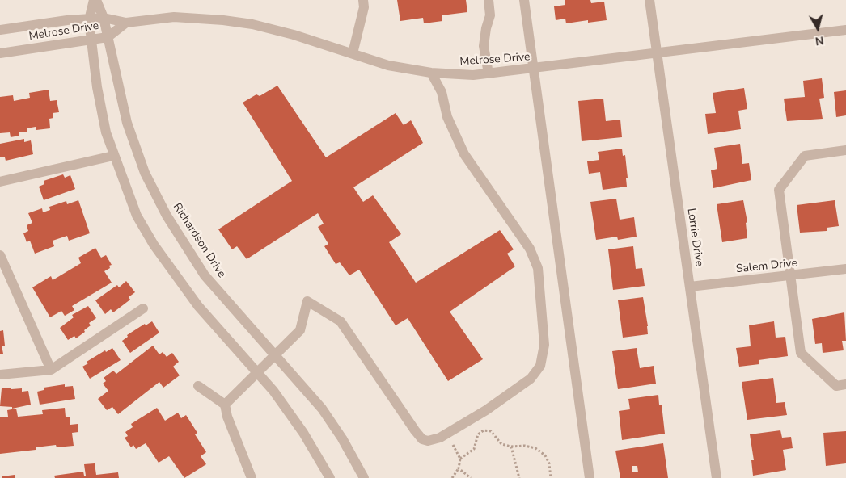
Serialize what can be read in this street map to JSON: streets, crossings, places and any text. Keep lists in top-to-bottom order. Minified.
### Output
{"streets":{"street":["Melrose Drive","Lorrie Drive","Richardson Drive","Salem Drive"]},"crossings":[["Melrose Drive","Lorrie Drive"],["Melrose Drive","Richardson Drive"],["Lorrie Drive","Salem Drive"]],"north":"bottom"}
